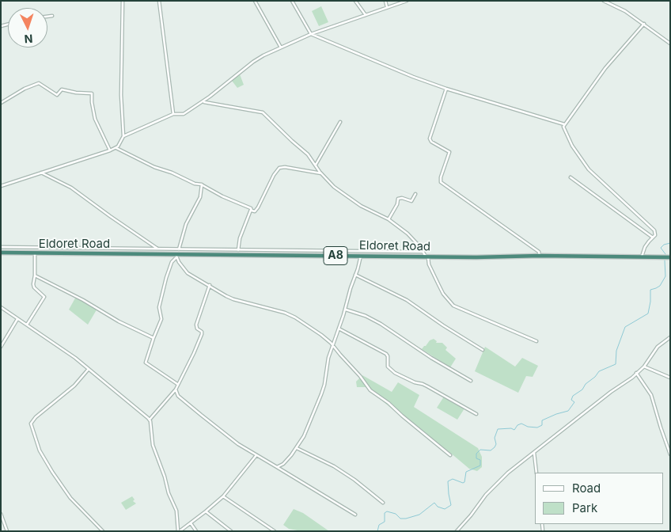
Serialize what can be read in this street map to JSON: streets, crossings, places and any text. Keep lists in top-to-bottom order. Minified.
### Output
{"streets":{"highway":["Eldoret Road","A8"]},"legend":["Road","Park"],"north":"bottom"}
